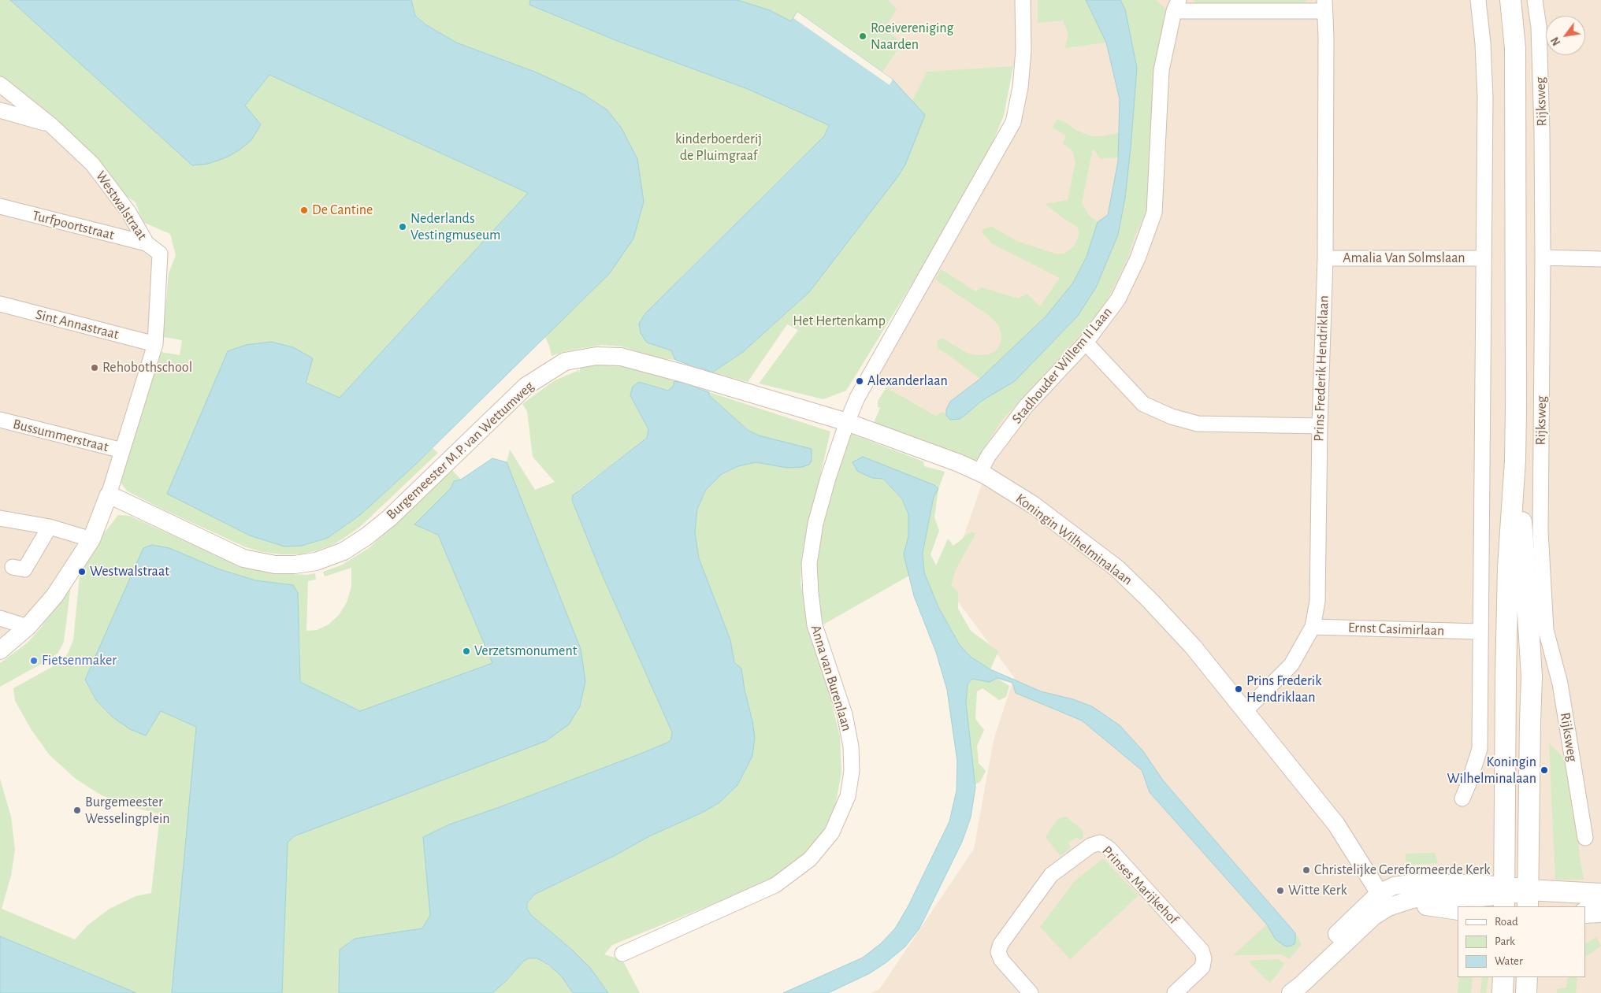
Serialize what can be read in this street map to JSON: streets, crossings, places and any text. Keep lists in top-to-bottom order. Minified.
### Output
{"streets":{"main road":["Rijksweg"],"street":["Westwalstraat","Turfpoortstraat","Amalia Van Solmslaan","Sint Annastraat","Stadhouder Willem II Laan","Prins Frederik Hendriklaan","Bussummerstraat","Burgemeester M.P. van Wettumweg","Koningin Wilhelminalaan","Ernst Casimirlaan","Anna van Burenlaan","Prinses Marijkehof"]},"crossings":[["Westwalstraat","Turfpoortstraat"],["Westwalstraat","Sint Annastraat"],["Westwalstraat","Bussummerstraat"],["Westwalstraat","Burgemeester M.P. van Wettumweg"],["Amalia Van Solmslaan","Prins Frederik Hendriklaan"],["Stadhouder Willem II Laan","Koningin Wilhelminalaan"],["Prins Frederik Hendriklaan","Koningin Wilhelminalaan"],["Prins Frederik Hendriklaan","Ernst Casimirlaan"],["Burgemeester M.P. van Wettumweg","Koningin Wilhelminalaan"],["Burgemeester M.P. van Wettumweg","Anna van Burenlaan"],["Koningin Wilhelminalaan","Anna van Burenlaan"]],"parks":["kinderboerderij de Pluimgraaf","Het Hertenkamp"],"places":["Roeivereniging Naarden","De Cantine","Nederlands Vestingmuseum","Rehobothschool","Alexanderlaan","Westwalstraat","Verzetsmonument","Fietsenmaker","Prins Frederik Hendriklaan","Koningin Wilhelminalaan","Burgemeester Wesselingplein","Christelijke Gereformeerde Kerk","Witte Kerk"],"legend":["Road","Park","Water"],"north":"bottom left"}
